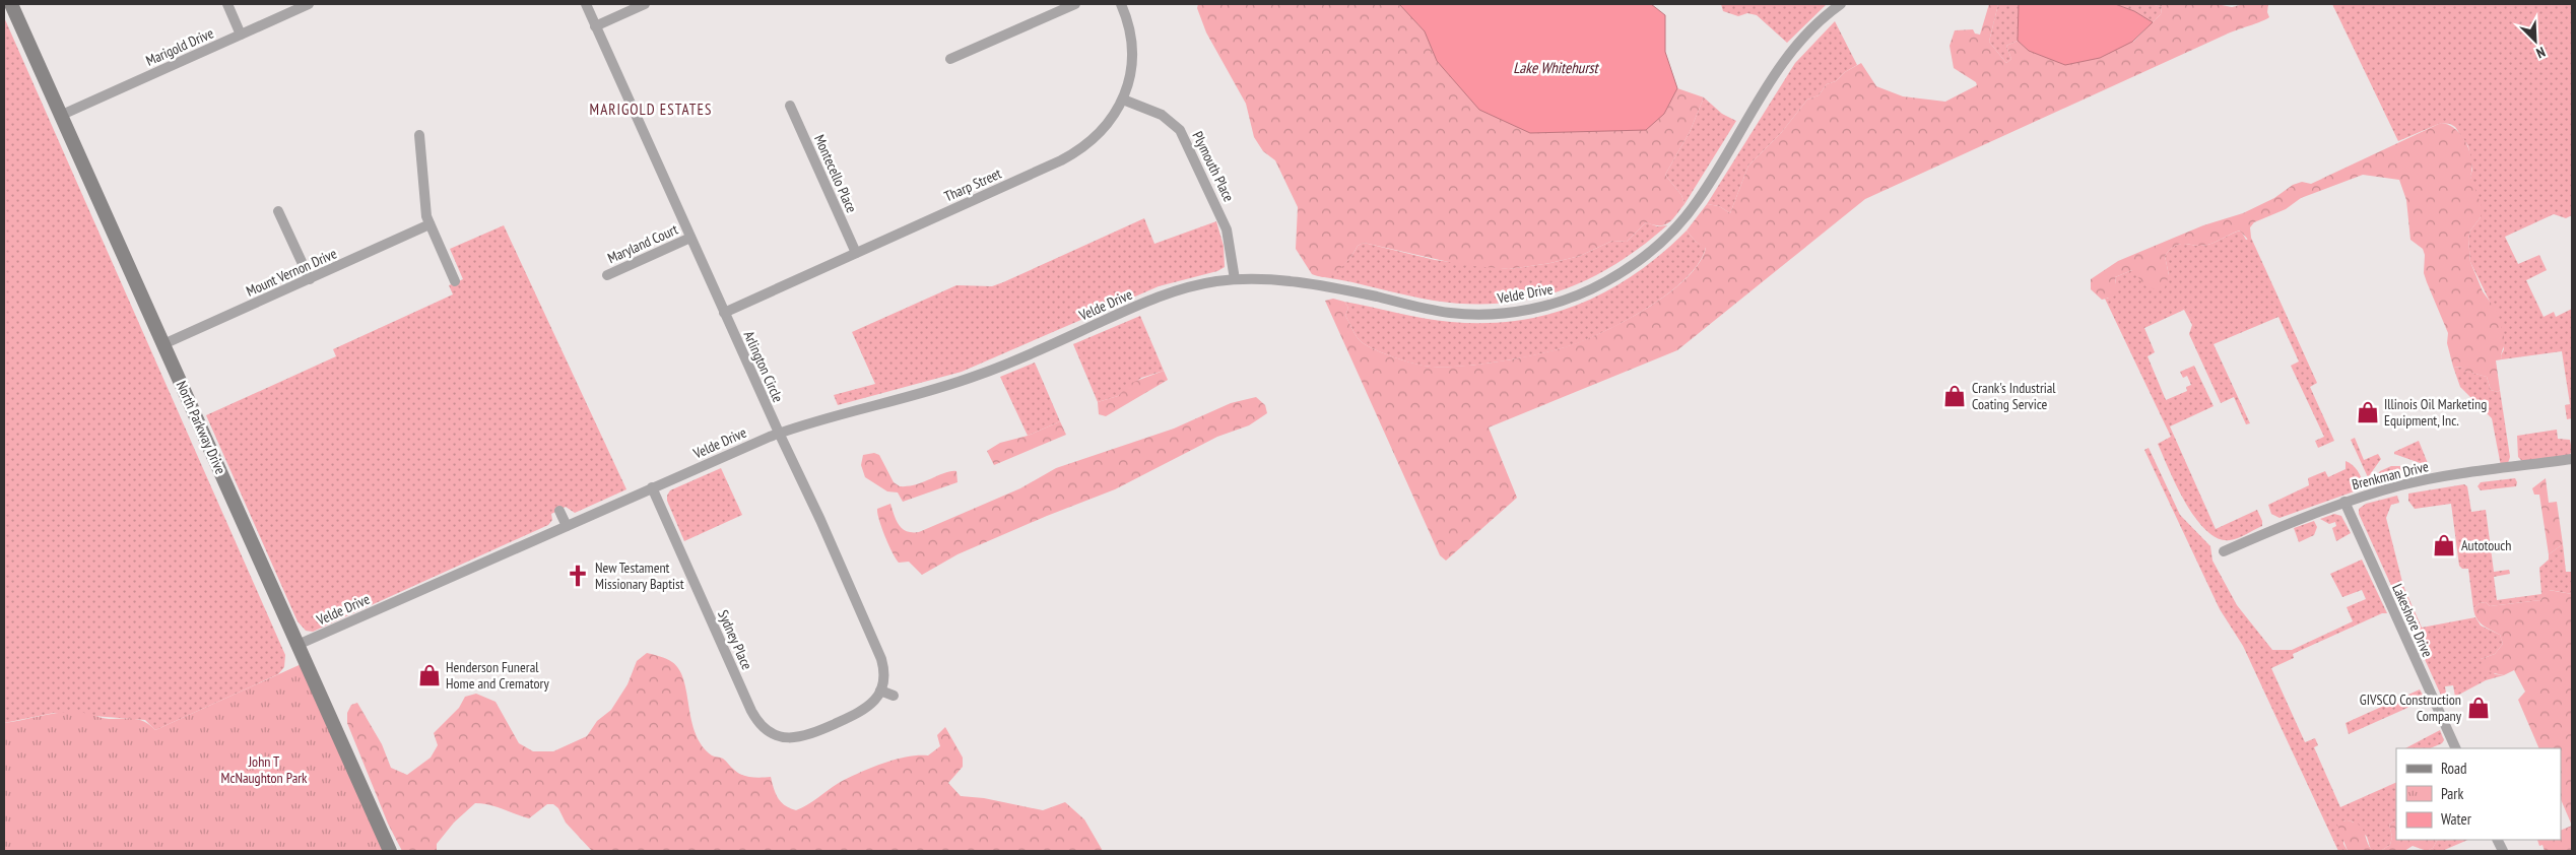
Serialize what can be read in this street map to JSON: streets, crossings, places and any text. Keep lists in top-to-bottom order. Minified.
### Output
{"streets":{"main road":["North Parkway Drive"],"street":["Marigold Drive","Plymouth Place","Montecello Place","Tharp Street","Maryland Court","Mount Vernon Drive","Velde Drive","Arlington Circle","Brenkman Drive","Lakeshore Drive","Sydney Place"]},"crossings":[["Marigold Drive","North Parkway Drive"],["Plymouth Place","Tharp Street"],["Plymouth Place","Velde Drive"],["Montecello Place","Tharp Street"],["Tharp Street","Arlington Circle"],["Maryland Court","Arlington Circle"],["Mount Vernon Drive","North Parkway Drive"],["Velde Drive","Arlington Circle"],["Velde Drive","North Parkway Drive"],["Velde Drive","Sydney Place"],["Arlington Circle","Sydney Place"],["Brenkman Drive","Lakeshore Drive"]],"districts":["MARIGOLD ESTATES"],"water":["Lake Whitehurst"],"parks":["John T McNaughton Park"],"places":{"shop":["Crank's Industrial Coating Service","Illinois Oil Marketing Equipment, Inc.","Autotouch","Henderson Funeral Home and Crematory","GIVSCO Construction Company"],"church":["New Testament Missionary Baptist"]},"legend":["Road","Park","Water"],"north":"bottom right"}
